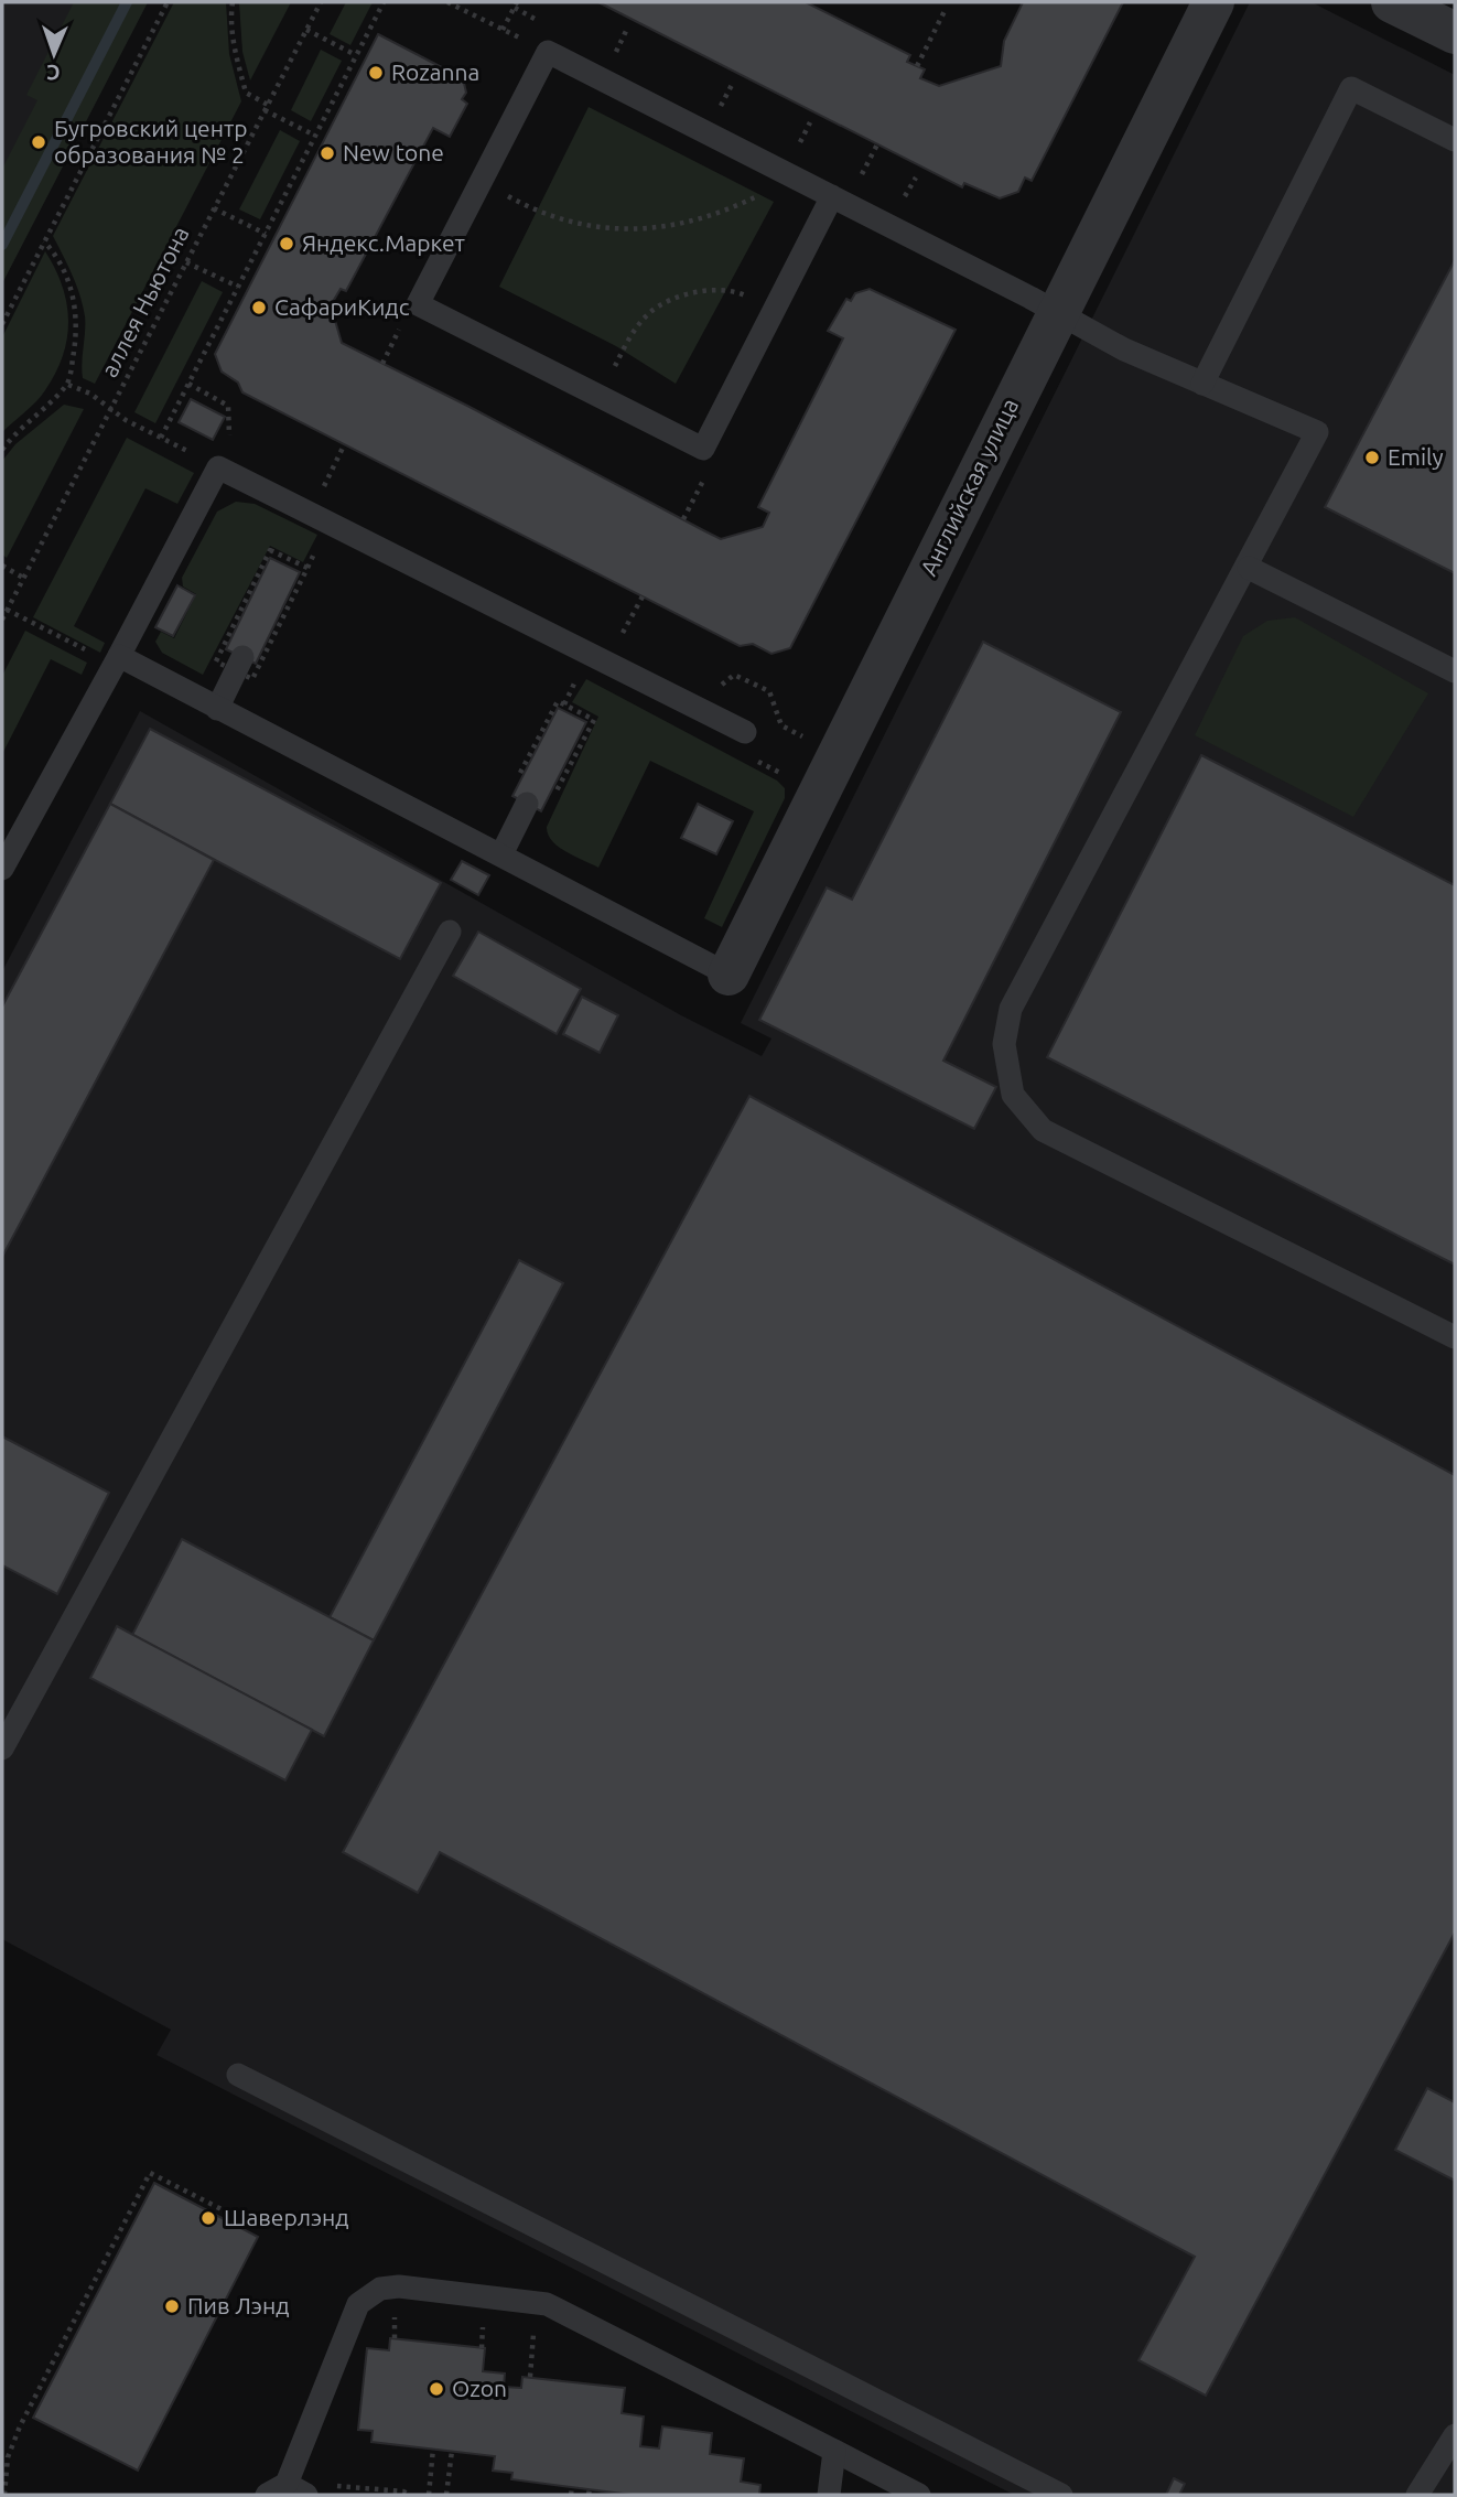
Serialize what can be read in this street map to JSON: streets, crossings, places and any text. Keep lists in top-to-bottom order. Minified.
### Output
{"streets":{"street":["Английская улица"],"path":["аллея Ньютона"]},"places":["Rozanna","Бугровский центр образования № 2","New tone","Яндекс.Маркет","СафариКидс","Emily","Шаверлэнд","Пив Лэнд","Ozon"],"north":"bottom"}
